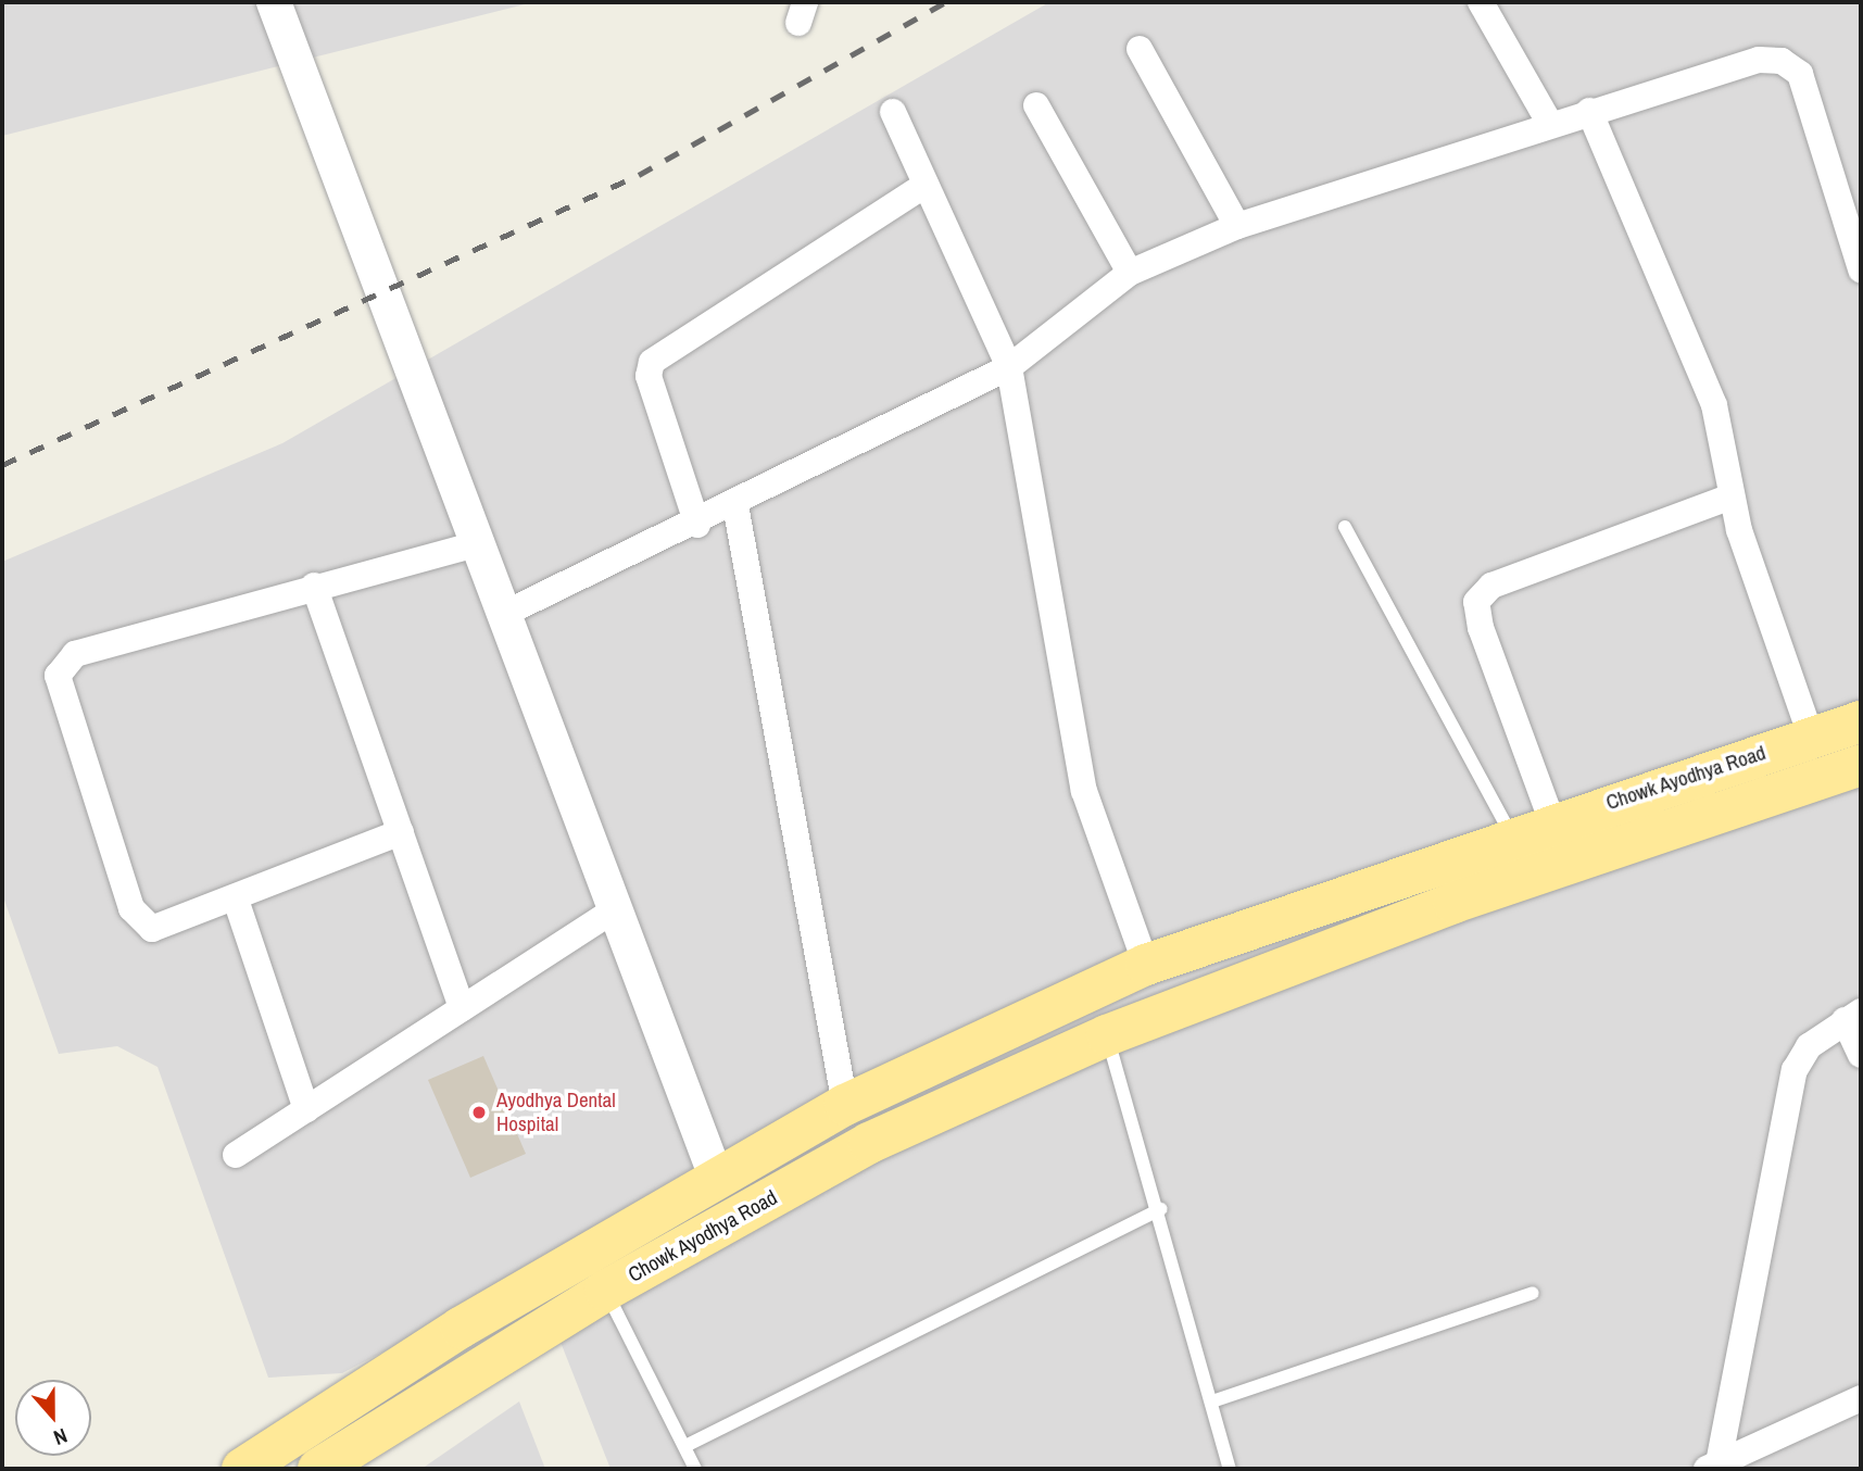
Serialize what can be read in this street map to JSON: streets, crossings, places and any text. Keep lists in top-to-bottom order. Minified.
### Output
{"streets":{"main road":["Chowk Ayodhya Road"]},"places":["Ayodhya Dental Hospital"],"north":"bottom"}
